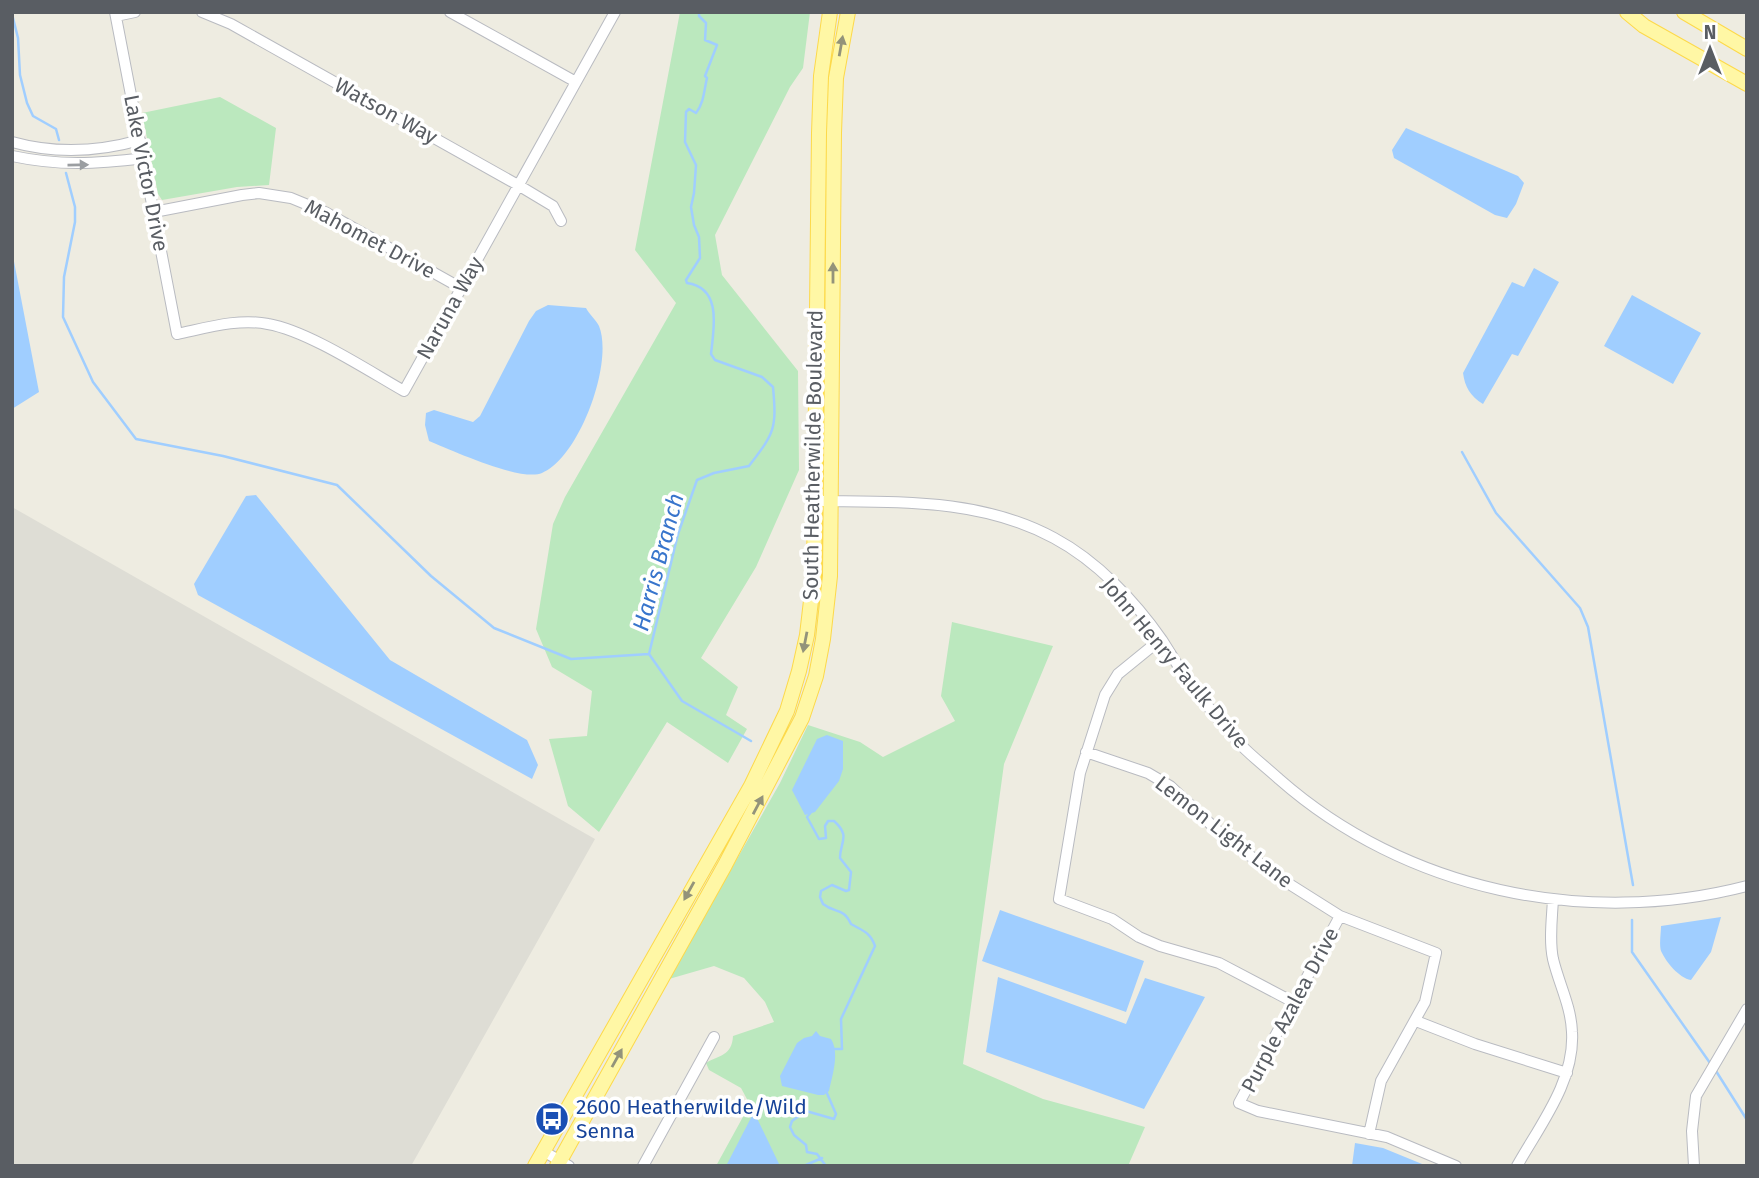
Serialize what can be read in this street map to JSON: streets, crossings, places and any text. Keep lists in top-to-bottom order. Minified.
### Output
{"streets":{"main road":["South Heatherwilde Boulevard"],"street":["Watson Way","Lake Victor Drive","Mahomet Drive","Naruna Way","John Henry Faulk Drive","Lemon Light Lane","Purple Azalea Drive"]},"crossings":[["Watson Way","Naruna Way"],["Lake Victor Drive","Mahomet Drive"],["Lake Victor Drive","Naruna Way"],["Mahomet Drive","Naruna Way"],["South Heatherwilde Boulevard","John Henry Faulk Drive"],["Lemon Light Lane","Purple Azalea Drive"]],"water":["Harris Branch"],"places":{"bus stop":["2600 Heatherwilde/Wild Senna"]},"north":"top"}
